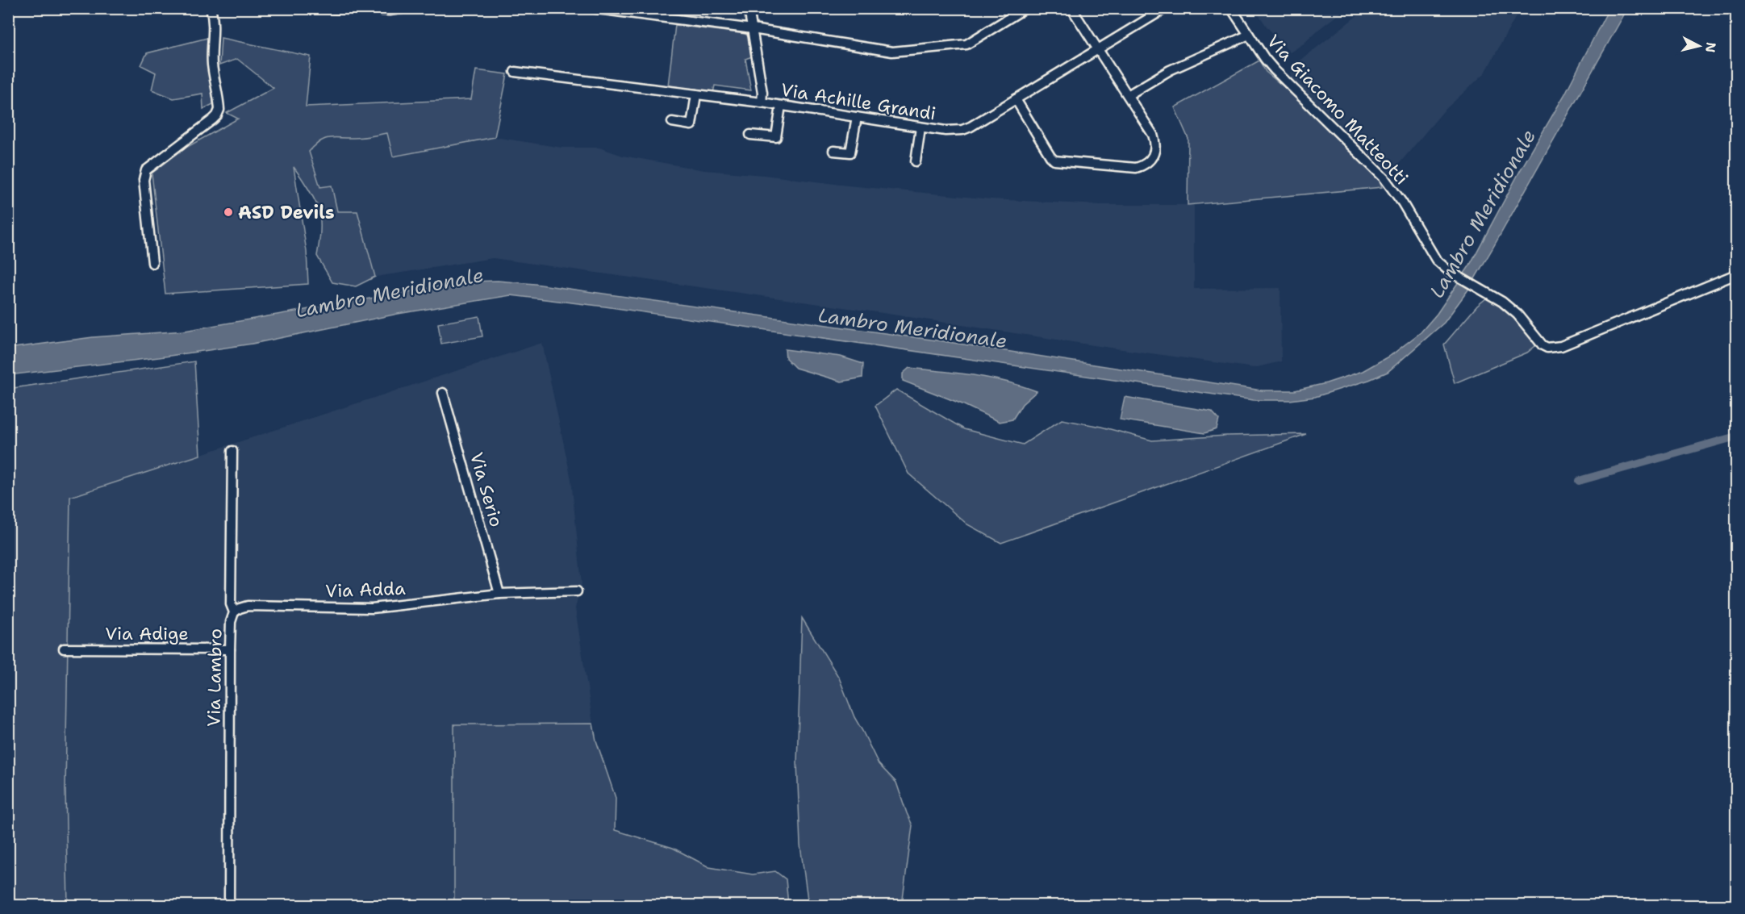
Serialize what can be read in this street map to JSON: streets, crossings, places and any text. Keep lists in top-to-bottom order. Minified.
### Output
{"streets":{"street":["Via Achille Grandi","Via Giacomo Matteotti","Via Serio","Via Adda","Via Adige","Via Lambro"]},"crossings":[["Via Serio","Via Adda"],["Via Adda","Via Lambro"],["Via Adige","Via Lambro"]],"water":["Lambro Meridionale"],"places":["ASD Devils"],"north":"right"}
